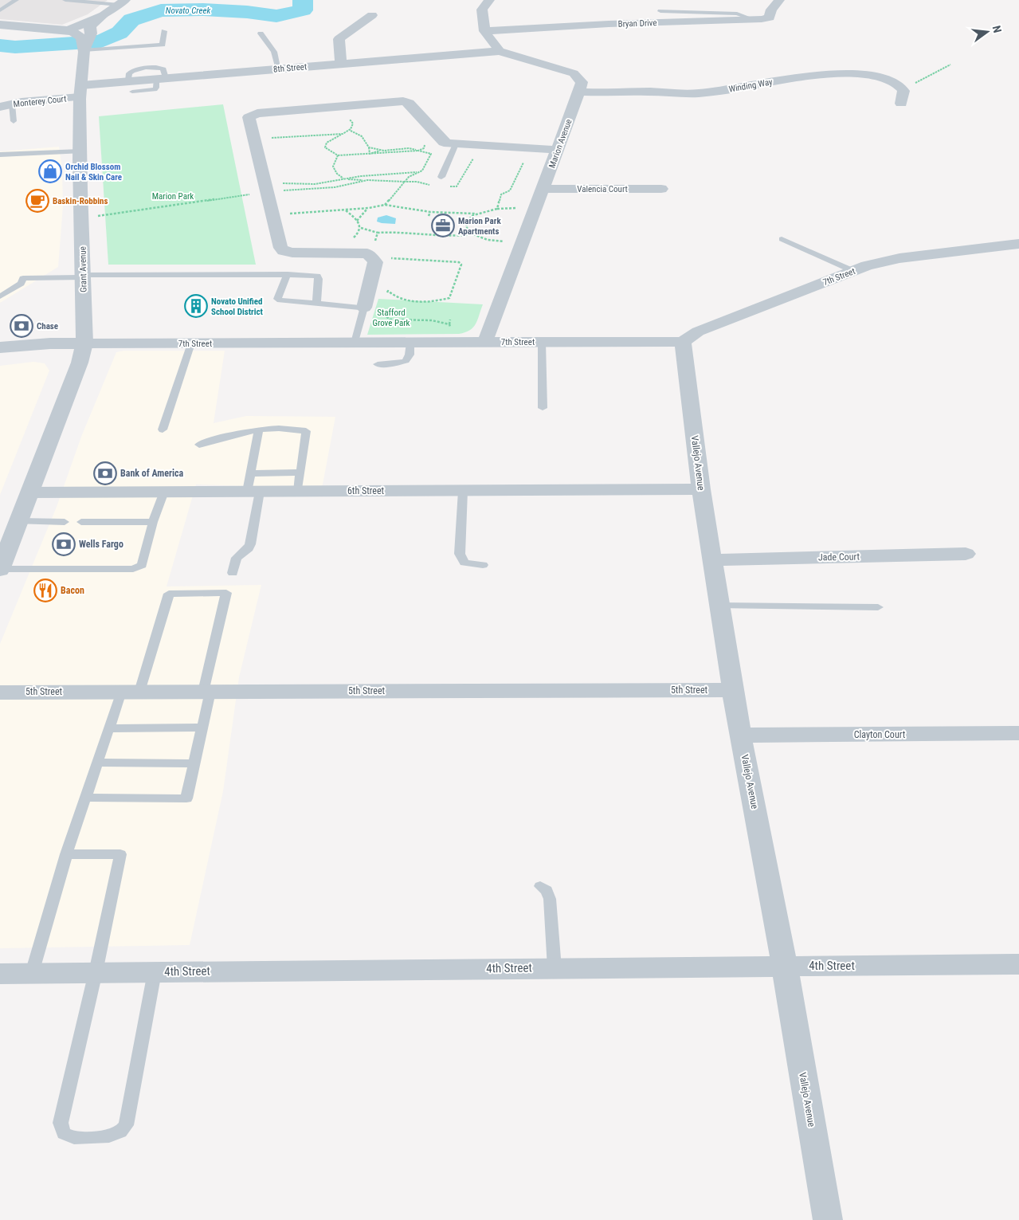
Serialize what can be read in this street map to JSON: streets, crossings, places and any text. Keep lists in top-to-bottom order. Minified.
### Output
{"streets":{"street":["Bryan Drive","8th Street","Winding Way","Monterey Court","Marion Avenue","Valencia Court","Grant Avenue","7th Street","Vallejo Avenue","6th Street","Jade Court","5th Street","Clayton Court","4th Street"]},"crossings":[["8th Street","Monterey Court"],["8th Street","Grant Avenue"],["Winding Way","Marion Avenue"],["Monterey Court","Grant Avenue"],["Marion Avenue","Valencia Court"],["Marion Avenue","7th Street"],["Grant Avenue","7th Street"],["Grant Avenue","6th Street"],["7th Street","Vallejo Avenue"],["Vallejo Avenue","6th Street"],["Vallejo Avenue","Jade Court"],["Vallejo Avenue","5th Street"],["Vallejo Avenue","Clayton Court"],["Vallejo Avenue","4th Street"]],"water":["Novato Creek"],"parks":["Marion Park","Stafford Grove Park"],"places":{"shop":["Orchid Blossom Nail & Skin Care"],"cafe":["Baskin-Robbins"],"office":["Marion Park Apartments"],"building":["Novato Unified School District"],"bank":["Chase","Bank of America","Wells Fargo"],"restaurant":["Bacon"]},"north":"right"}
